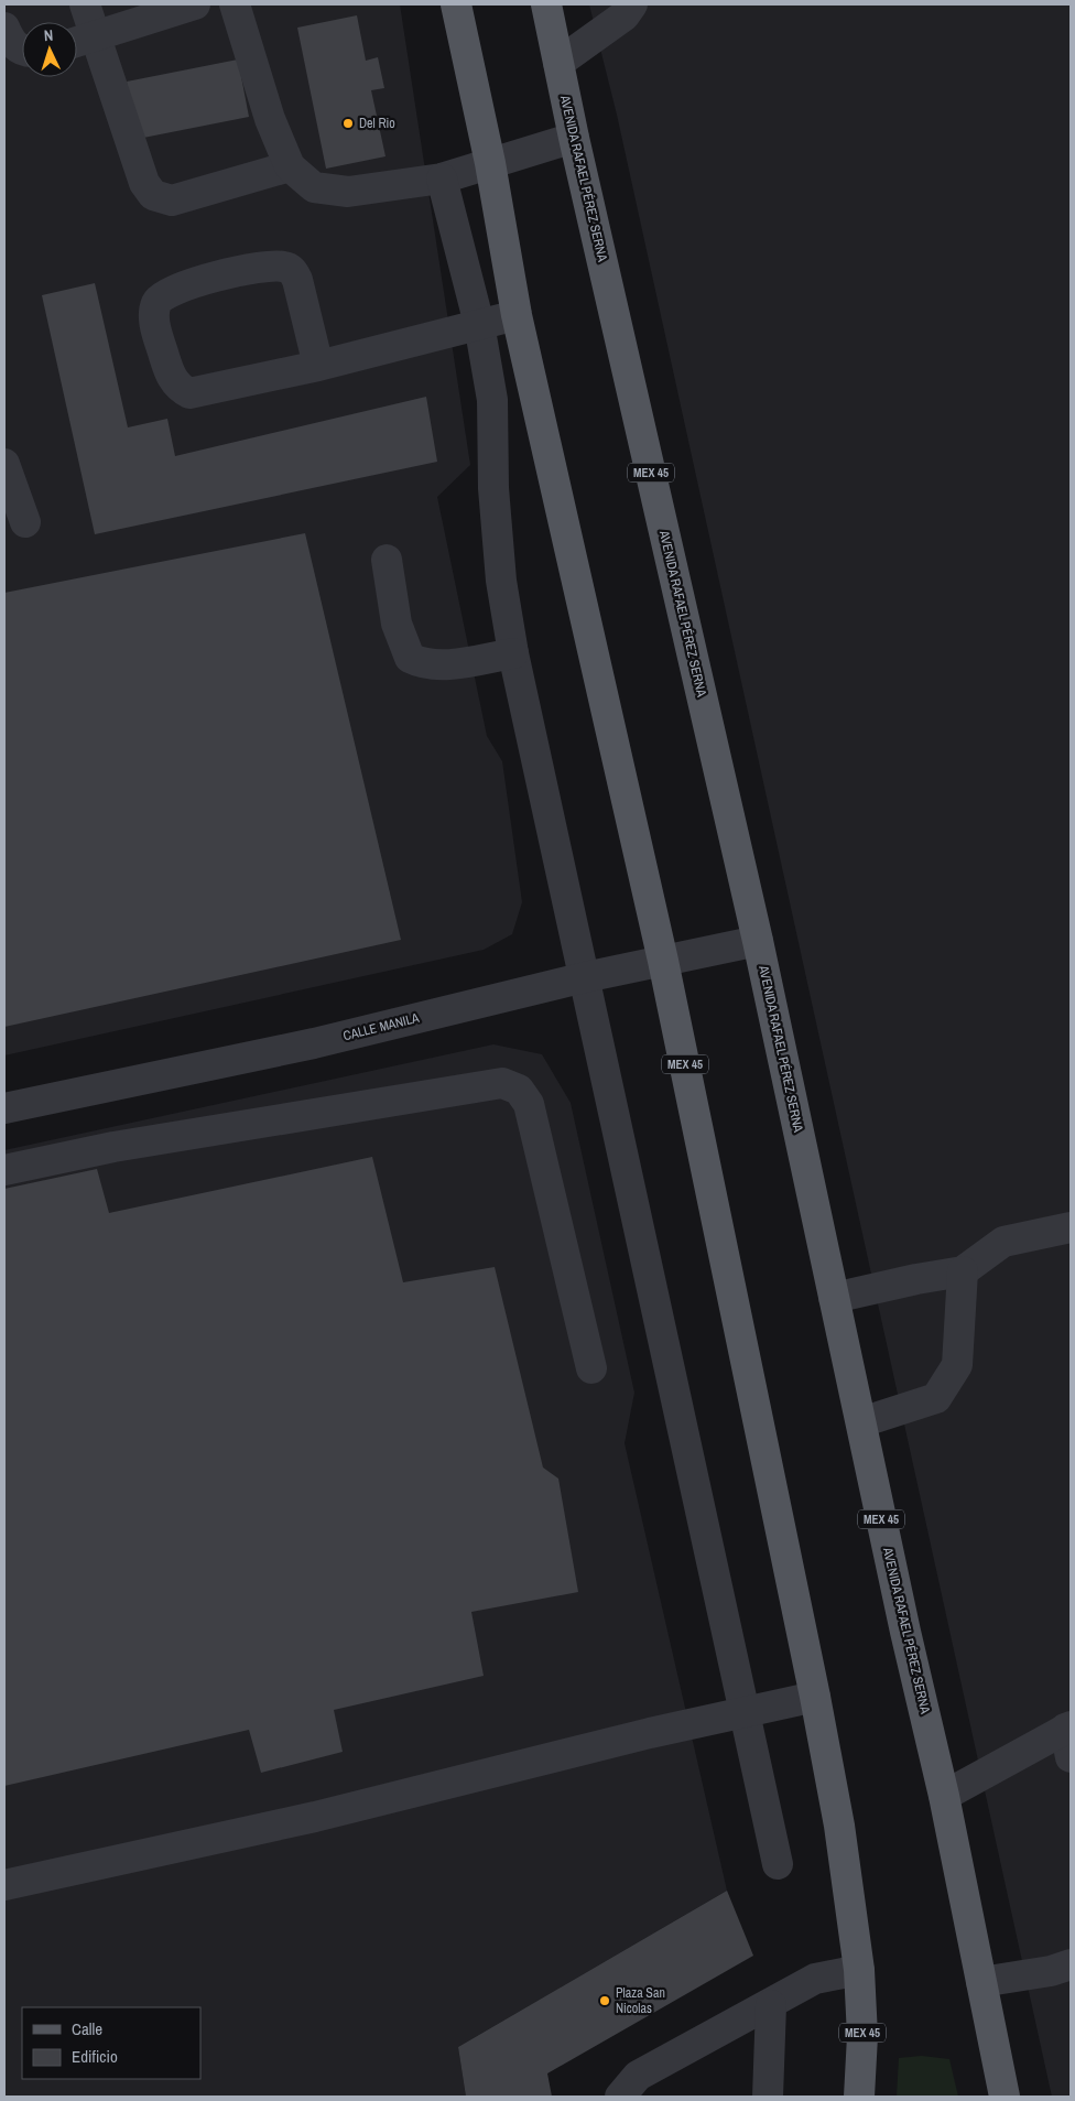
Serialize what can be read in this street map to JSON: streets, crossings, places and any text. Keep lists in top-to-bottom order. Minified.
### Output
{"streets":{"main road":["AVENIDA RAFAEL PÉREZ SERNA","MEX 45"],"street":["CALLE MANILA"]},"crossings":[["AVENIDA RAFAEL PÉREZ SERNA","CALLE MANILA"],["MEX 45","CALLE MANILA"]],"places":["Del Rio","Plaza San Nicolas"],"legend":["Calle","Edificio"],"north":"top"}
